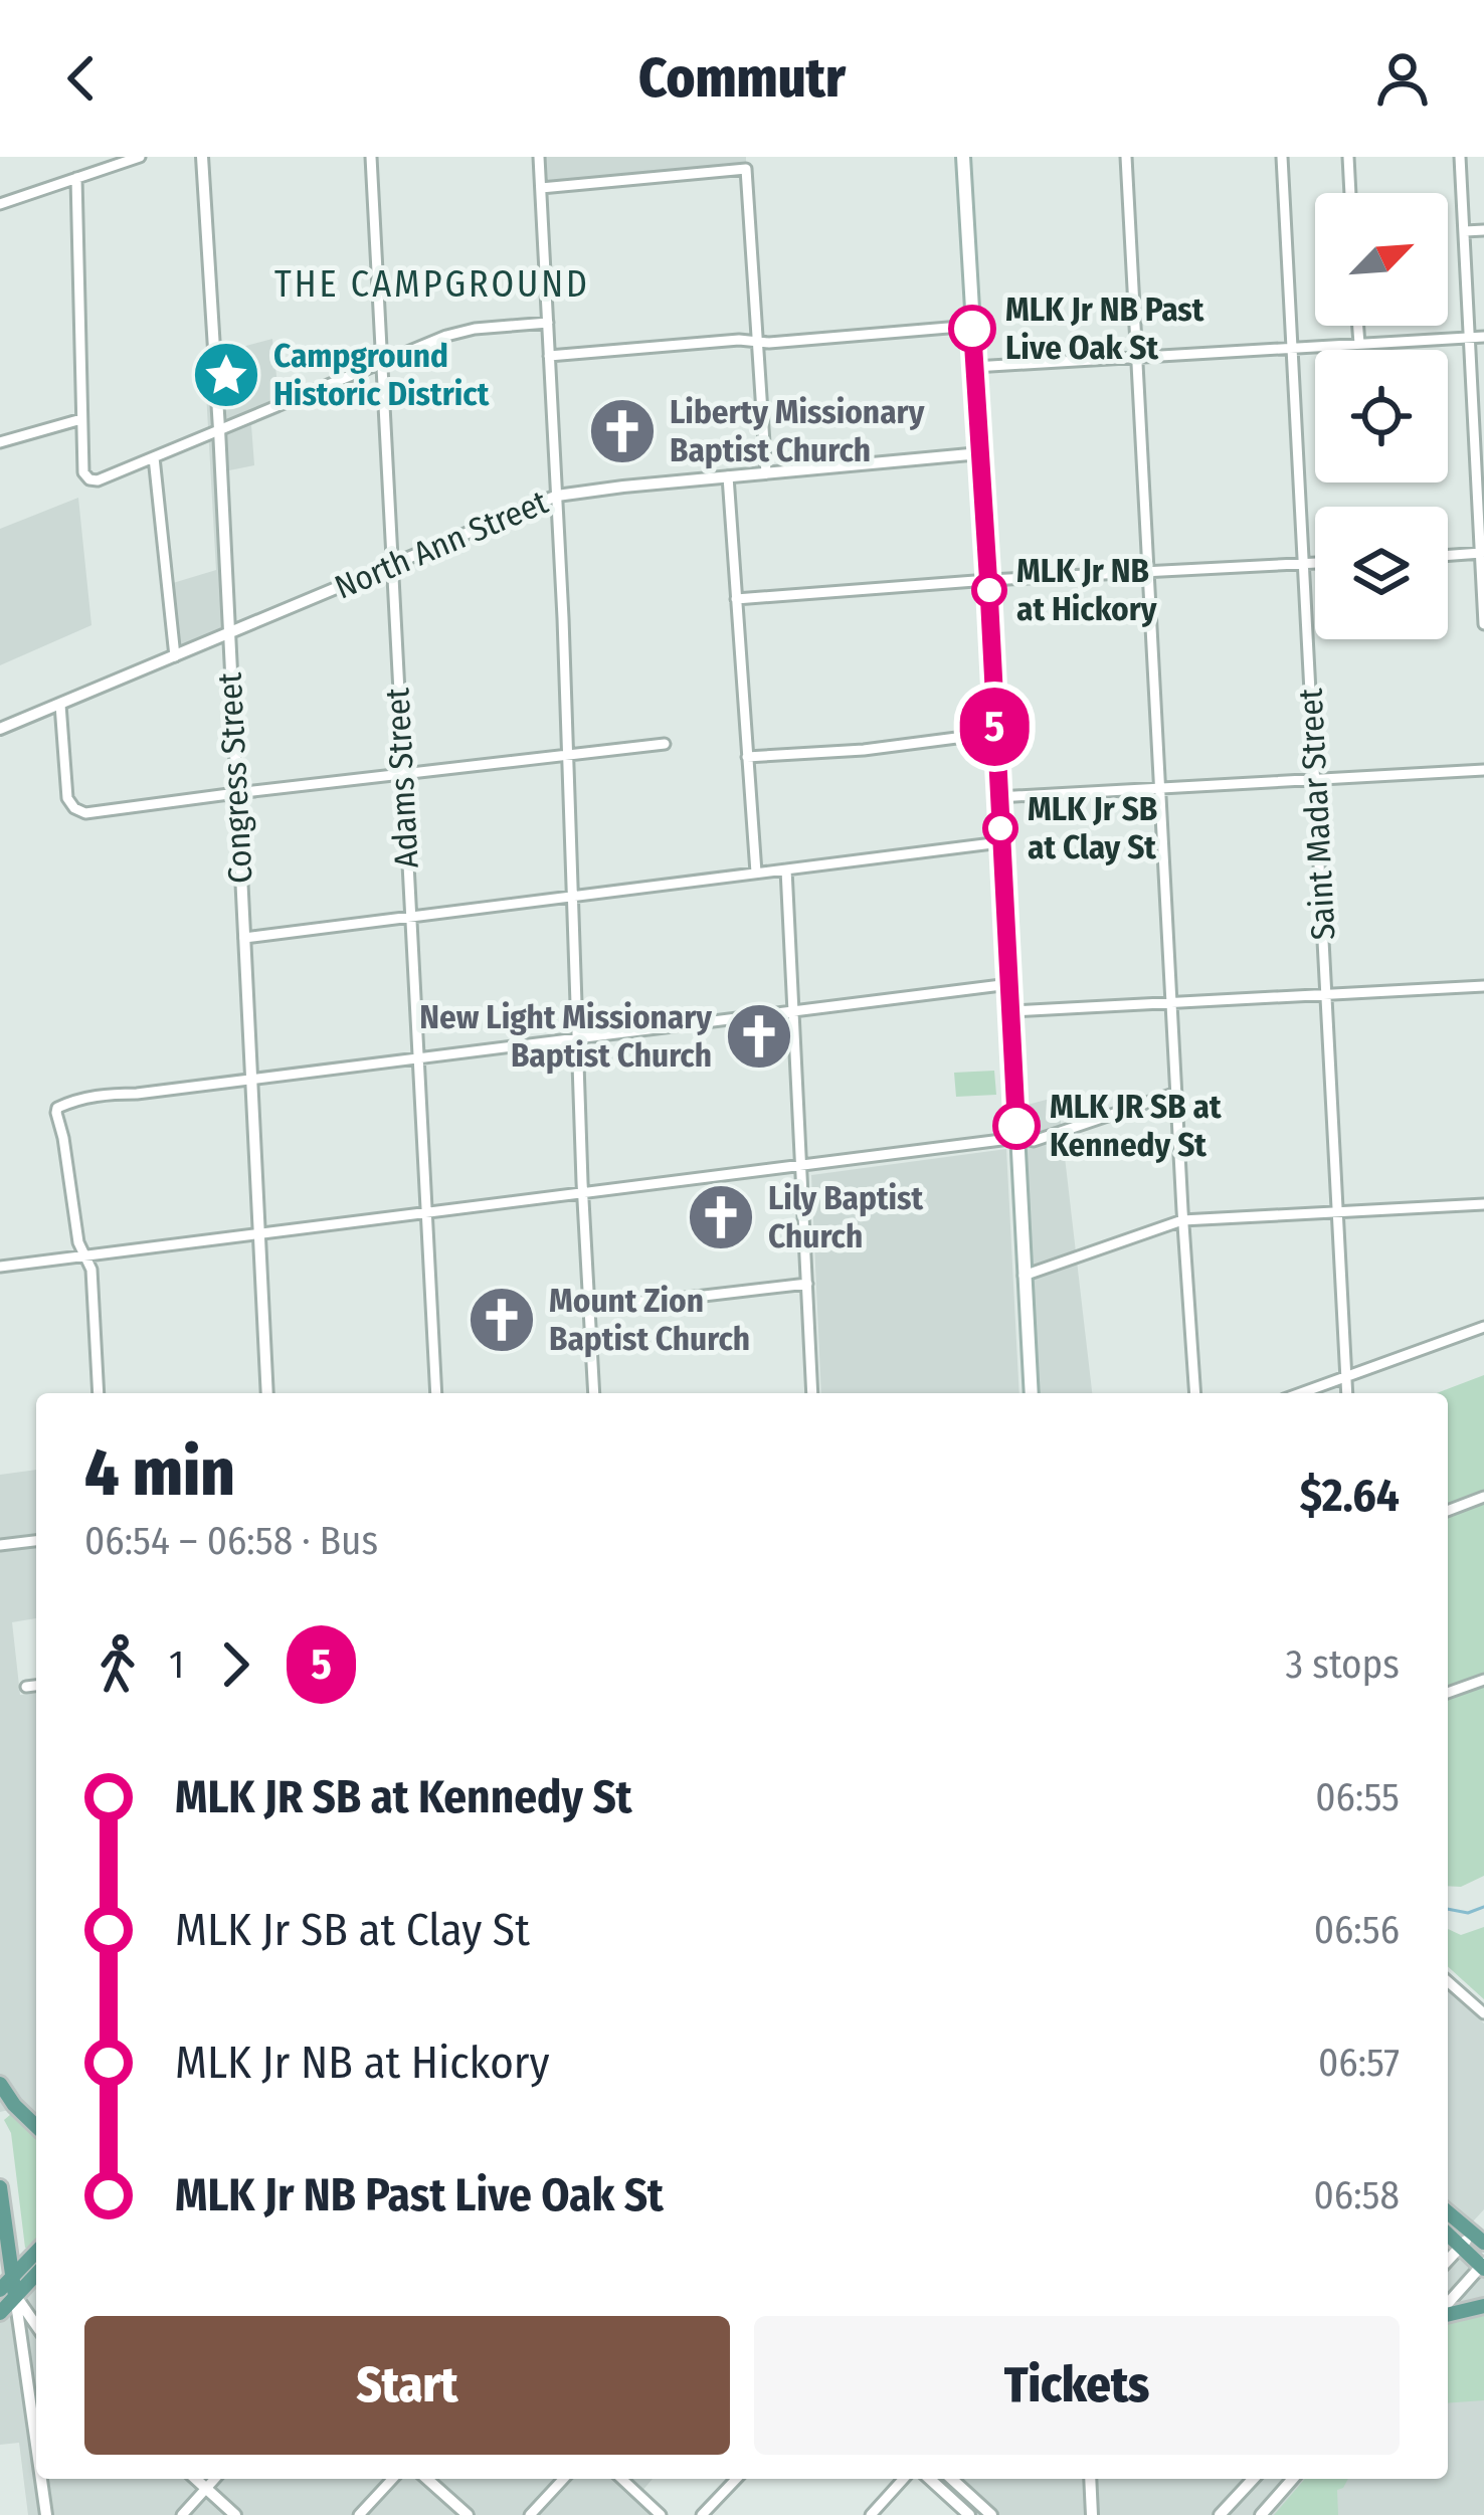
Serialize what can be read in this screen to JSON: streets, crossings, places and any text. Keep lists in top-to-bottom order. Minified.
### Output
{"streets":{"street":["North Ann Street","Congress Street","Adams Street","Saint Madar Street"]},"crossings":[["North Ann Street","Congress Street"],["North Ann Street","Adams Street"]],"districts":["THE CAMPGROUND"],"places":{"other":["MLK Jr NB Past Live Oak St","MLK Jr NB at Hickory","MLK Jr SB at Clay St","MLK JR SB at Kennedy St"],"place":["Campground Historic District"],"church":["Liberty Missionary Baptist Church","New Light Missionary Baptist Church","Lily Baptist Church","Mount Zion Baptist Church"]},"lines":["bus line 5"],"north":"top right","page":{"header":"Commutr","on_map":"5","heading":["4 min","06:54 – 06:58 · Bus","$2.64"],"legs":["1","5","3 stops"],"list":[{"name":"MLK JR SB at Kennedy St","value":"06:55"},{"name":"MLK Jr SB at Clay St","value":"06:56"},{"name":"MLK Jr NB at Hickory","value":"06:57"},{"name":"MLK Jr NB Past Live Oak St","value":"06:58"}],"buttons":["Start","Tickets"]}}
